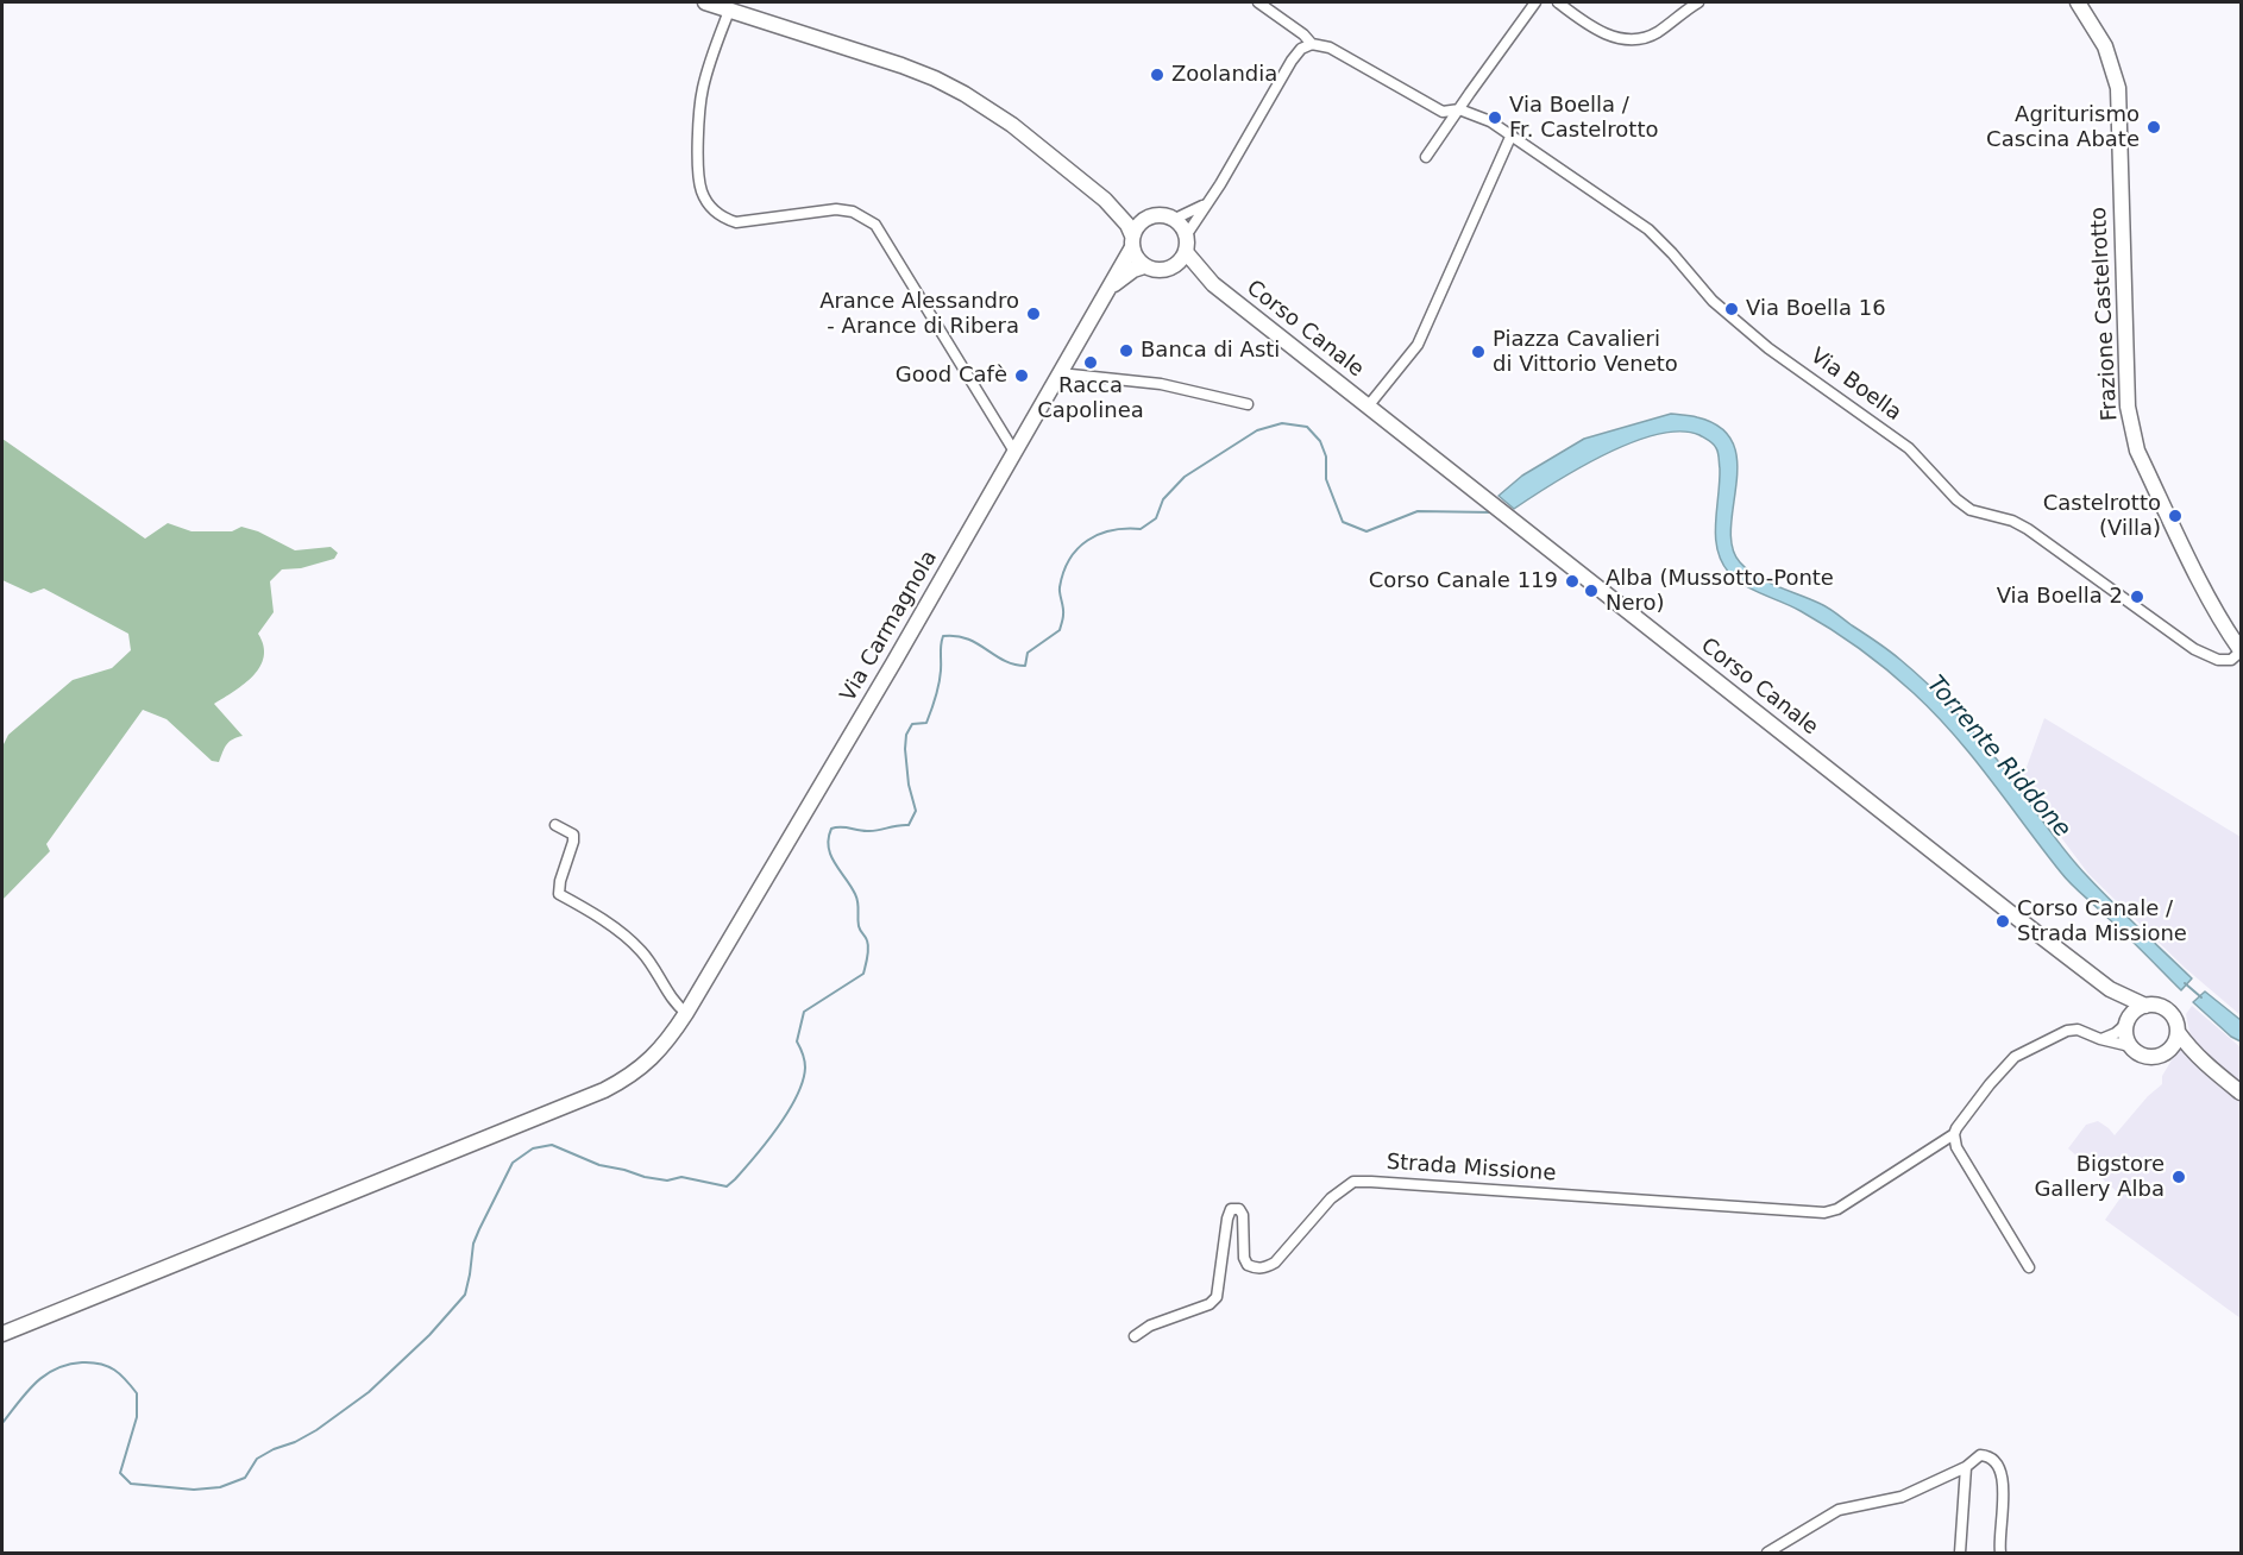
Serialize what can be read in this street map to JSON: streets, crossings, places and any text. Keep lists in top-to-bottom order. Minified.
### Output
{"streets":{"main road":["Frazione Castelrotto","Corso Canale","Via Carmagnola"],"street":["Via Boella","Strada Missione"]},"crossings":[["Frazione Castelrotto","Via Boella"],["Corso Canale","Via Carmagnola"],["Corso Canale","Strada Missione"]],"water":["Torrente Riddone"],"places":["Zoolandia","Via Boella / Fr. Castelrotto","Agriturismo Cascina Abate","Via Boella 16","Arance Alessandro - Arance di Ribera","Banca di Asti","Piazza Cavalieri di Vittorio Veneto","Racca Capolinea","Good Cafè","Castelrotto (Villa)","Corso Canale 119","Alba (Mussotto-Ponte Nero)","Via Boella 2","Corso Canale / Strada Missione","Bigstore Gallery Alba"]}
